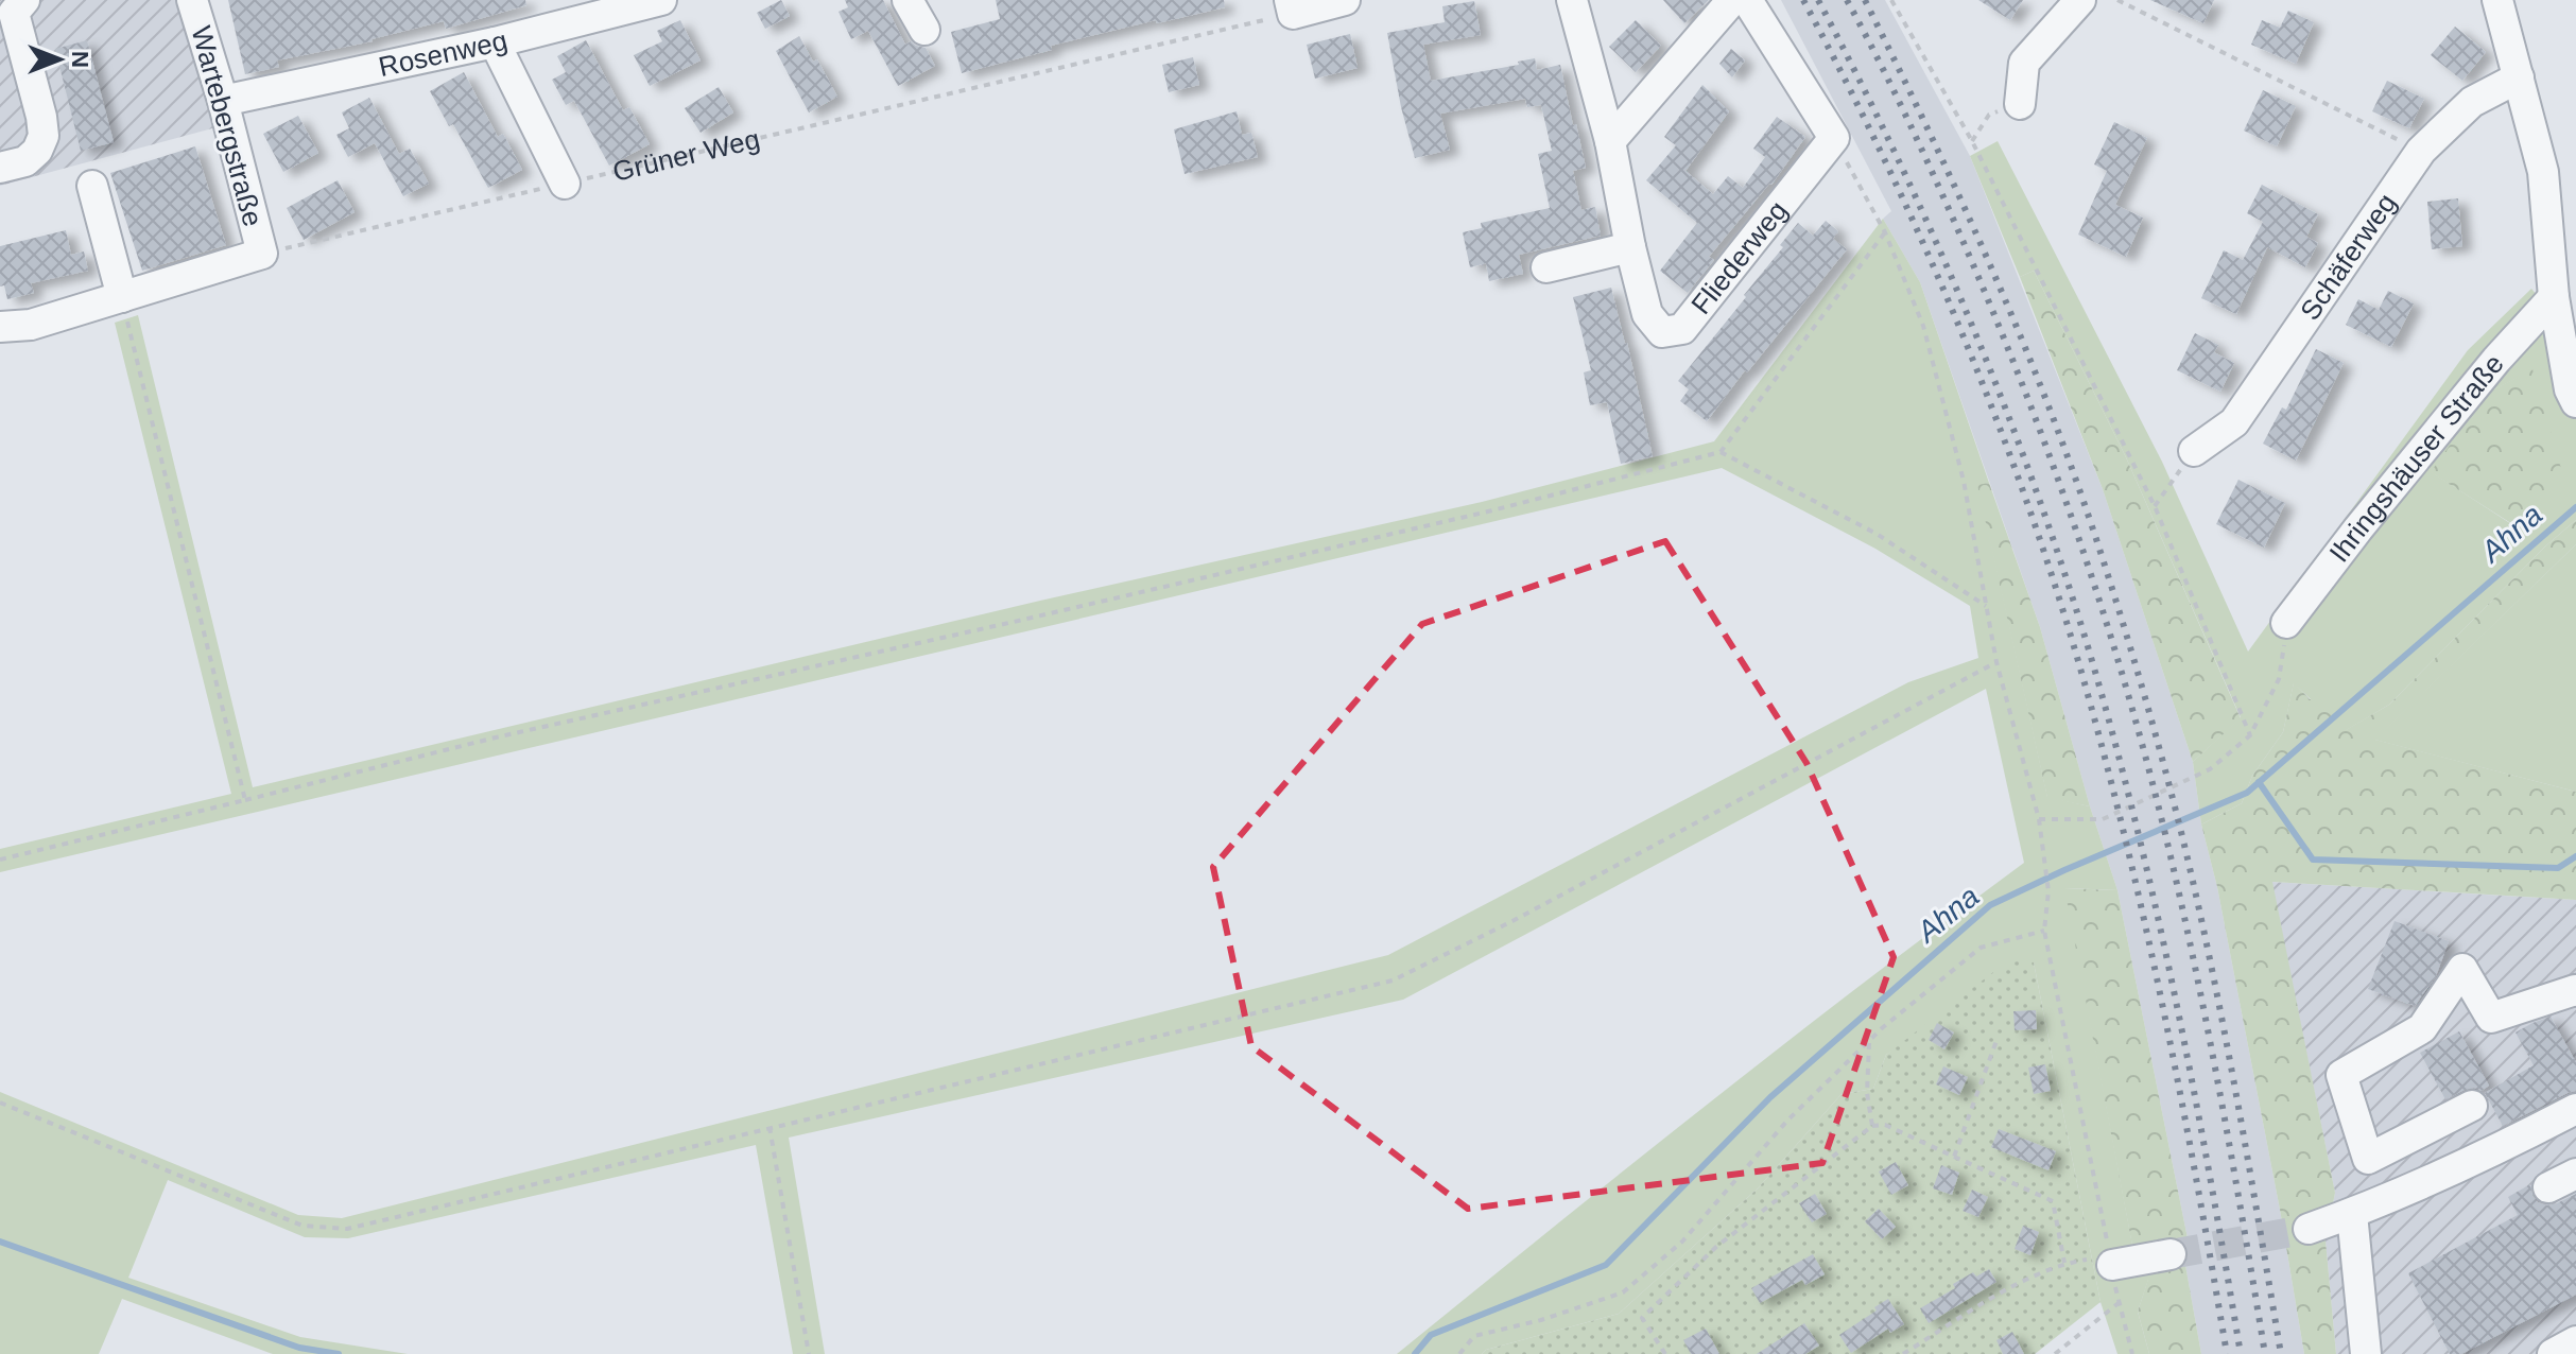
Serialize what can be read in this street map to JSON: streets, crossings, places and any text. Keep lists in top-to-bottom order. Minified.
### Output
{"streets":{"street":["Rosenweg","Wartebergstraße","Schäferweg","Fliederweg","Ihringshäuser Straße"],"path":["Grüner Weg"]},"crossings":[["Rosenweg","Wartebergstraße"],["Wartebergstraße","Grüner Weg"]],"water":["Ahna"],"north":"right"}
